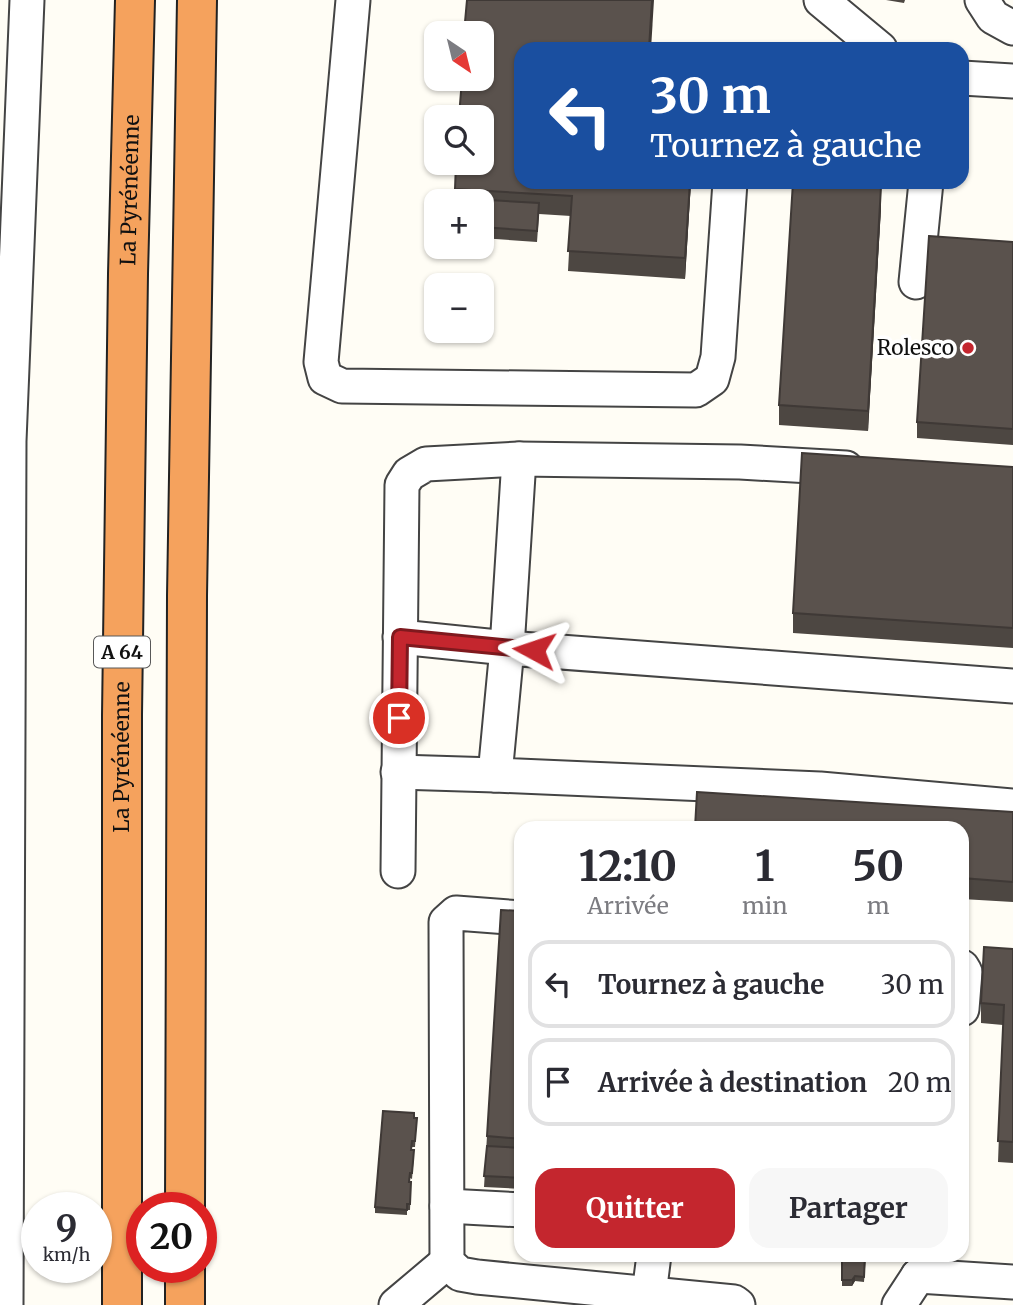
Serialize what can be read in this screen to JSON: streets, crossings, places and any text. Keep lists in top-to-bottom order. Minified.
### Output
{"streets":{"highway":["La Pyrénéenne","A 64"]},"places":["Rolesco"],"north":"bottom right","page":{"map_buttons":["+","−"],"turn":["30 m","Tournez à gauche"],"eta":["12:10","Arrivée","1","min","50","m"],"list":[{"name":"Tournez à gauche","value":"30 m"},{"name":"Arrivée à destination","value":"20 m"}],"buttons":["Quitter","Partager"],"speed":"9 km/h","limit":"20"}}
